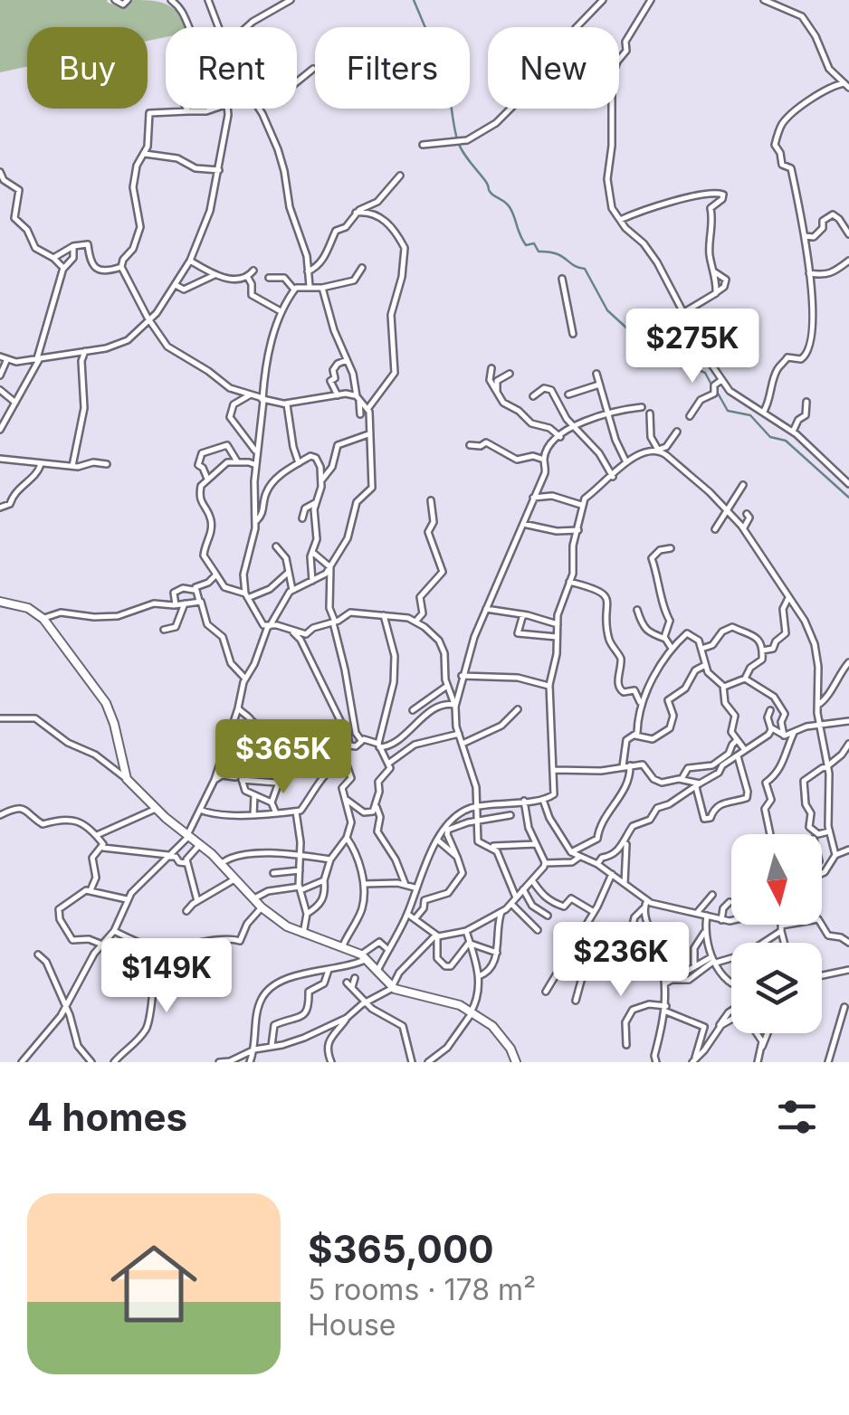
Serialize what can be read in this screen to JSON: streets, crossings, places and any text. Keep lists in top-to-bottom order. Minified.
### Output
{"north":"bottom","page":{"chip":["Buy","Rent","Filters","New"],"price":["$275K","$365K","$236K","$149K"],"heading":"4 homes","list":[{"name":"$365,000","note":"5 rooms · 178 m² · House"}]}}
